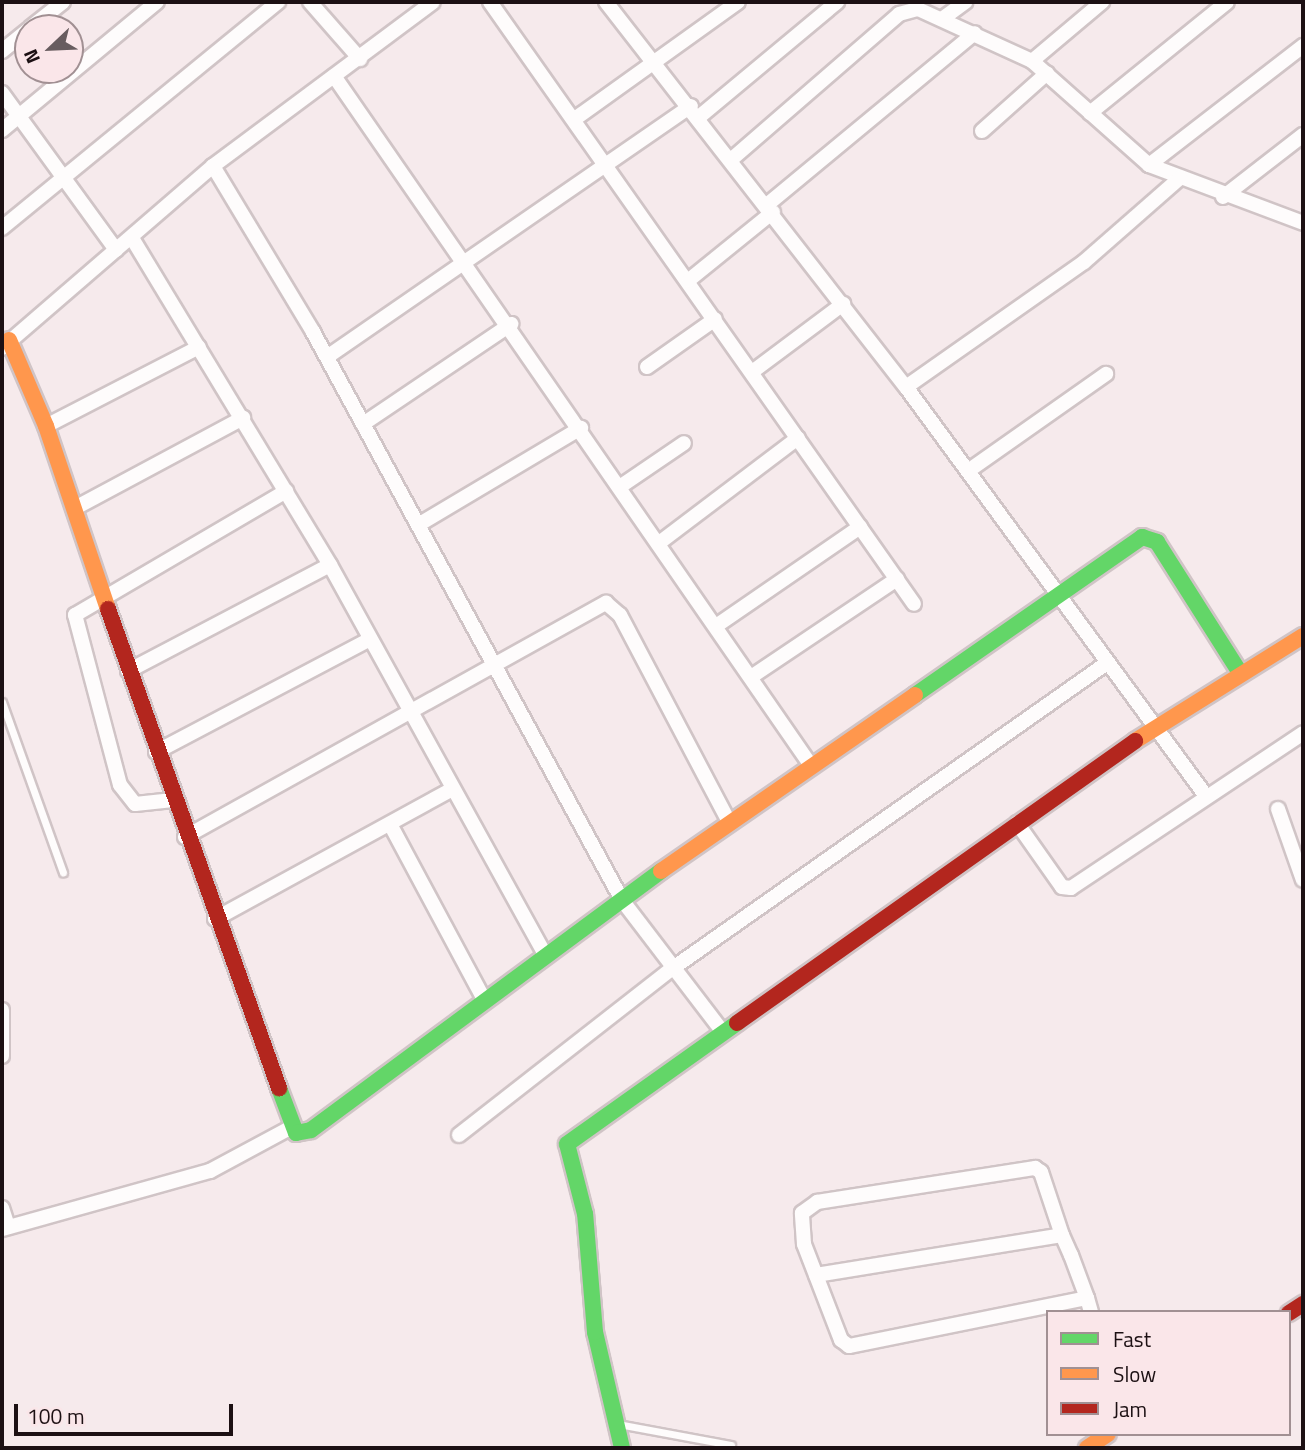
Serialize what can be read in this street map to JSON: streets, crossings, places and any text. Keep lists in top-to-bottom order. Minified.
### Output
{"legend":["Fast","Slow","Jam"],"scale_bar":"100 m","north":"bottom left"}
